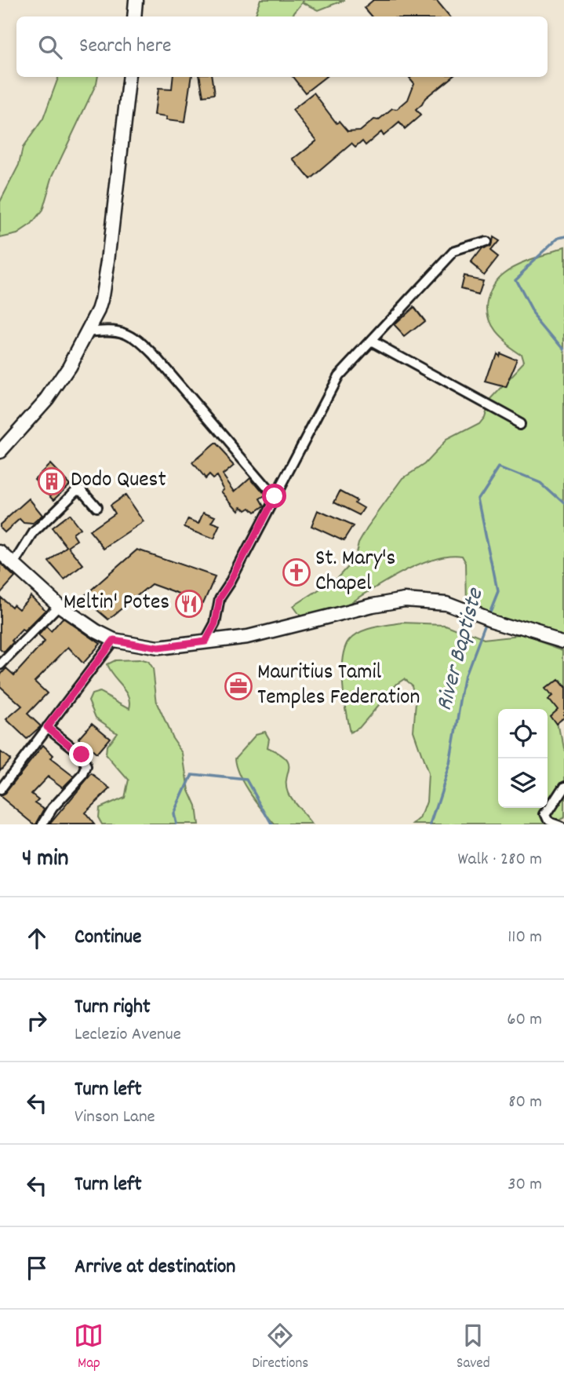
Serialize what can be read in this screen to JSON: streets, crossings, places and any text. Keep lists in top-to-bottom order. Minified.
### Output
{"water":["River Baptiste"],"places":{"building":["Dodo Quest"],"church":["St. Mary's Chapel"],"restaurant":["Meltin' Potes"],"office":["Mauritius Tamil Temples Federation"]},"page":{"search":"Search here","heading":["4 min","Walk · 280 m"],"list":[["Continue","110 m"],["Turn right","Leclezio Avenue","60 m"],["Turn left","Vinson Lane","80 m"],["Turn left","30 m"],"Arrive at destination"],"nav":["Map","Directions","Saved"]}}
